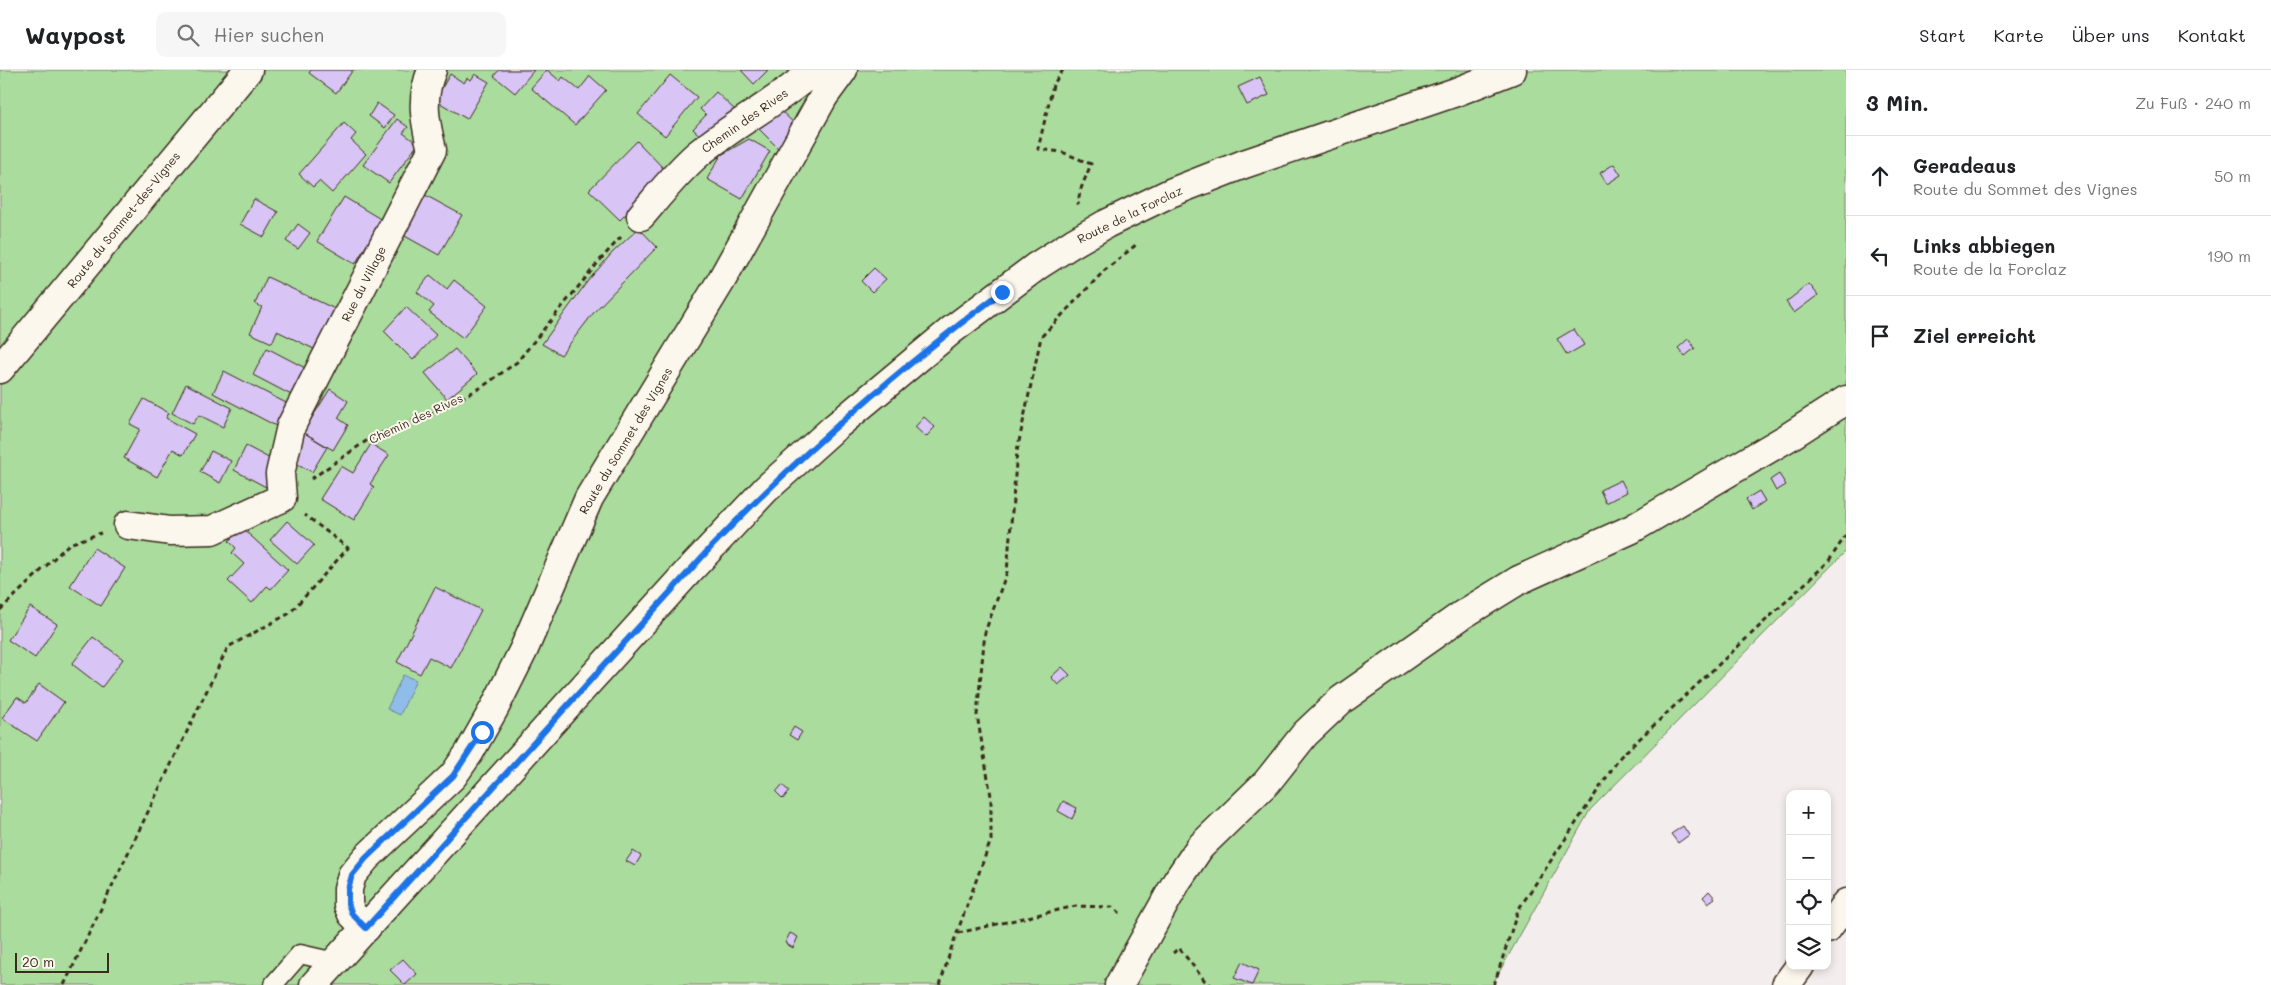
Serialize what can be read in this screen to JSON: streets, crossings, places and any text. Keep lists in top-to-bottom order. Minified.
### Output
{"streets":{"street":["Chemin des Rives","Route de la Forclaz","Route du Sommet-des-Vignes","Rue du Village","Route du Sommet des Vignes"]},"crossings":[["Chemin des Rives","Rue du Village"],["Route de la Forclaz","Route du Sommet des Vignes"]],"scale_bar":"20 m","page":{"header":"Waypost","search":"Hier suchen","nav":["Start","Karte","Über uns","Kontakt"],"heading":["3 Min.","Zu Fuß · 240 m"],"list":[["Geradeaus","Route du Sommet des Vignes","50 m"],["Links abbiegen","Route de la Forclaz","190 m"],"Ziel erreicht"],"map_buttons":["+","−"],"scale":"20 m"}}
